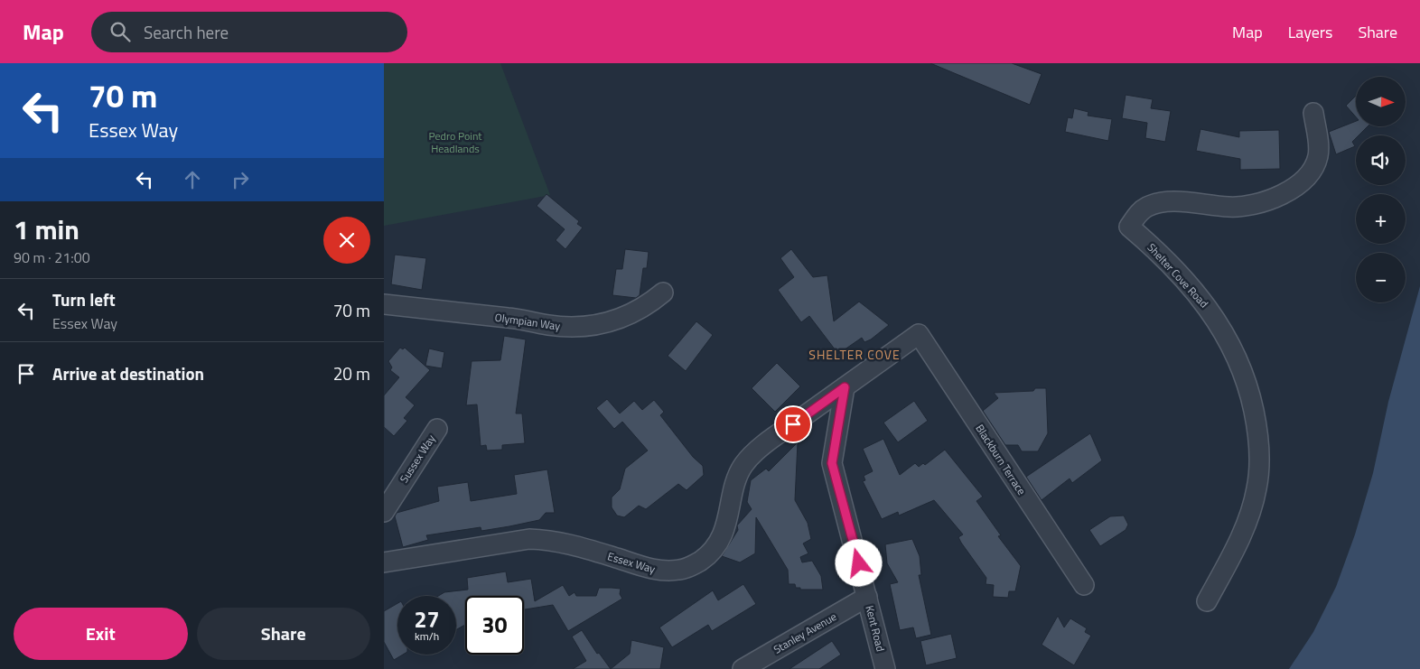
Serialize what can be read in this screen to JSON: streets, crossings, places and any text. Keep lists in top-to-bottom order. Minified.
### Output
{"streets":{"street":["Shelter Cove Road","Olympian Way","Sussex Way","Blackburn Terrace","Essex Way","Kent Road","Stanley Avenue"]},"crossings":[["Blackburn Terrace","Essex Way"],["Blackburn Terrace","Kent Road"],["Essex Way","Kent Road"],["Kent Road","Stanley Avenue"]],"districts":["SHELTER COVE"],"parks":["Pedro Point Headlands"],"north":"right","page":{"header":"Map","search":"Search here","nav":["Map","Layers","Share"],"turn":["70 m","Essex Way"],"map_buttons":["+","−"],"heading":["1 min","90 m · 21:00"],"list":[{"name":"Turn left","note":"Essex Way","value":"70 m"},{"name":"Arrive at destination","value":"20 m"}],"speed":"27 km/h","limit":"30","buttons":["Exit","Share"]}}
